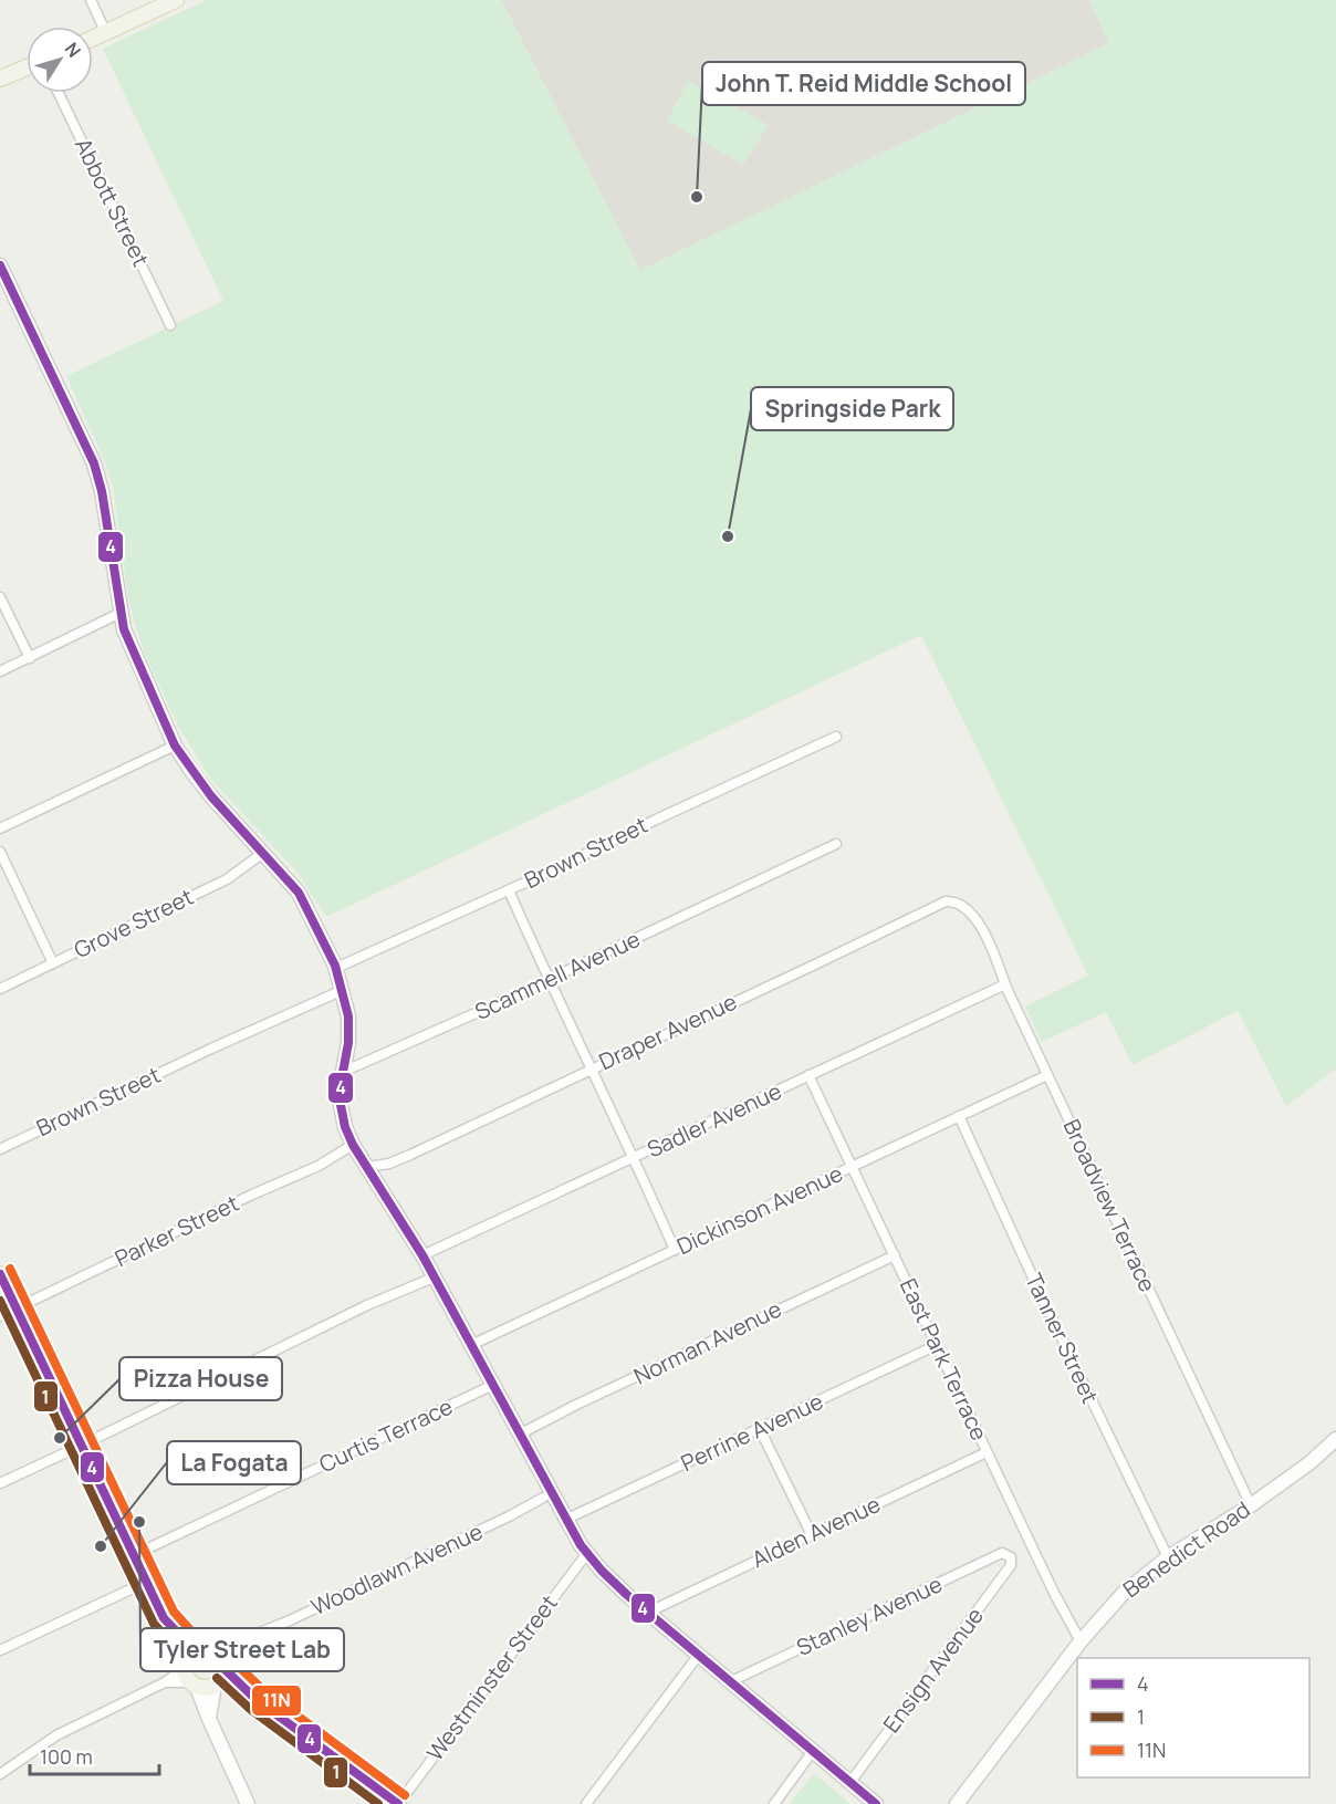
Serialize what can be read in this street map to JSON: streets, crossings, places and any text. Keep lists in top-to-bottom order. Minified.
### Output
{"streets":{"street":["Abbott Street","Brown Street","Grove Street","Scammell Avenue","Draper Avenue","Sadler Avenue","Broadview Terrace","Dickinson Avenue","Parker Street","Tanner Street","Norman Avenue","East Park Terrace","Perrine Avenue","Curtis Terrace","Alden Avenue","Benedict Road","Woodlawn Avenue","Stanley Avenue","Ensign Avenue","Westminster Street"]},"crossings":[["Draper Avenue","Broadview Terrace"],["Sadler Avenue","Broadview Terrace"],["Sadler Avenue","East Park Terrace"],["Broadview Terrace","Dickinson Avenue"],["Broadview Terrace","Benedict Road"],["Dickinson Avenue","Tanner Street"],["Dickinson Avenue","East Park Terrace"],["Tanner Street","Benedict Road"],["Norman Avenue","East Park Terrace"],["East Park Terrace","Perrine Avenue"],["East Park Terrace","Alden Avenue"],["East Park Terrace","Benedict Road"],["Stanley Avenue","Ensign Avenue"]],"places":["John T. Reid Middle School","Springside Park","Pizza House","Tyler Street Lab","La Fogata"],"lines":["transit line 4","transit line 11N","transit line 1"],"legend":["4","1","11N"],"scale_bar":"100 m","north":"top right"}
